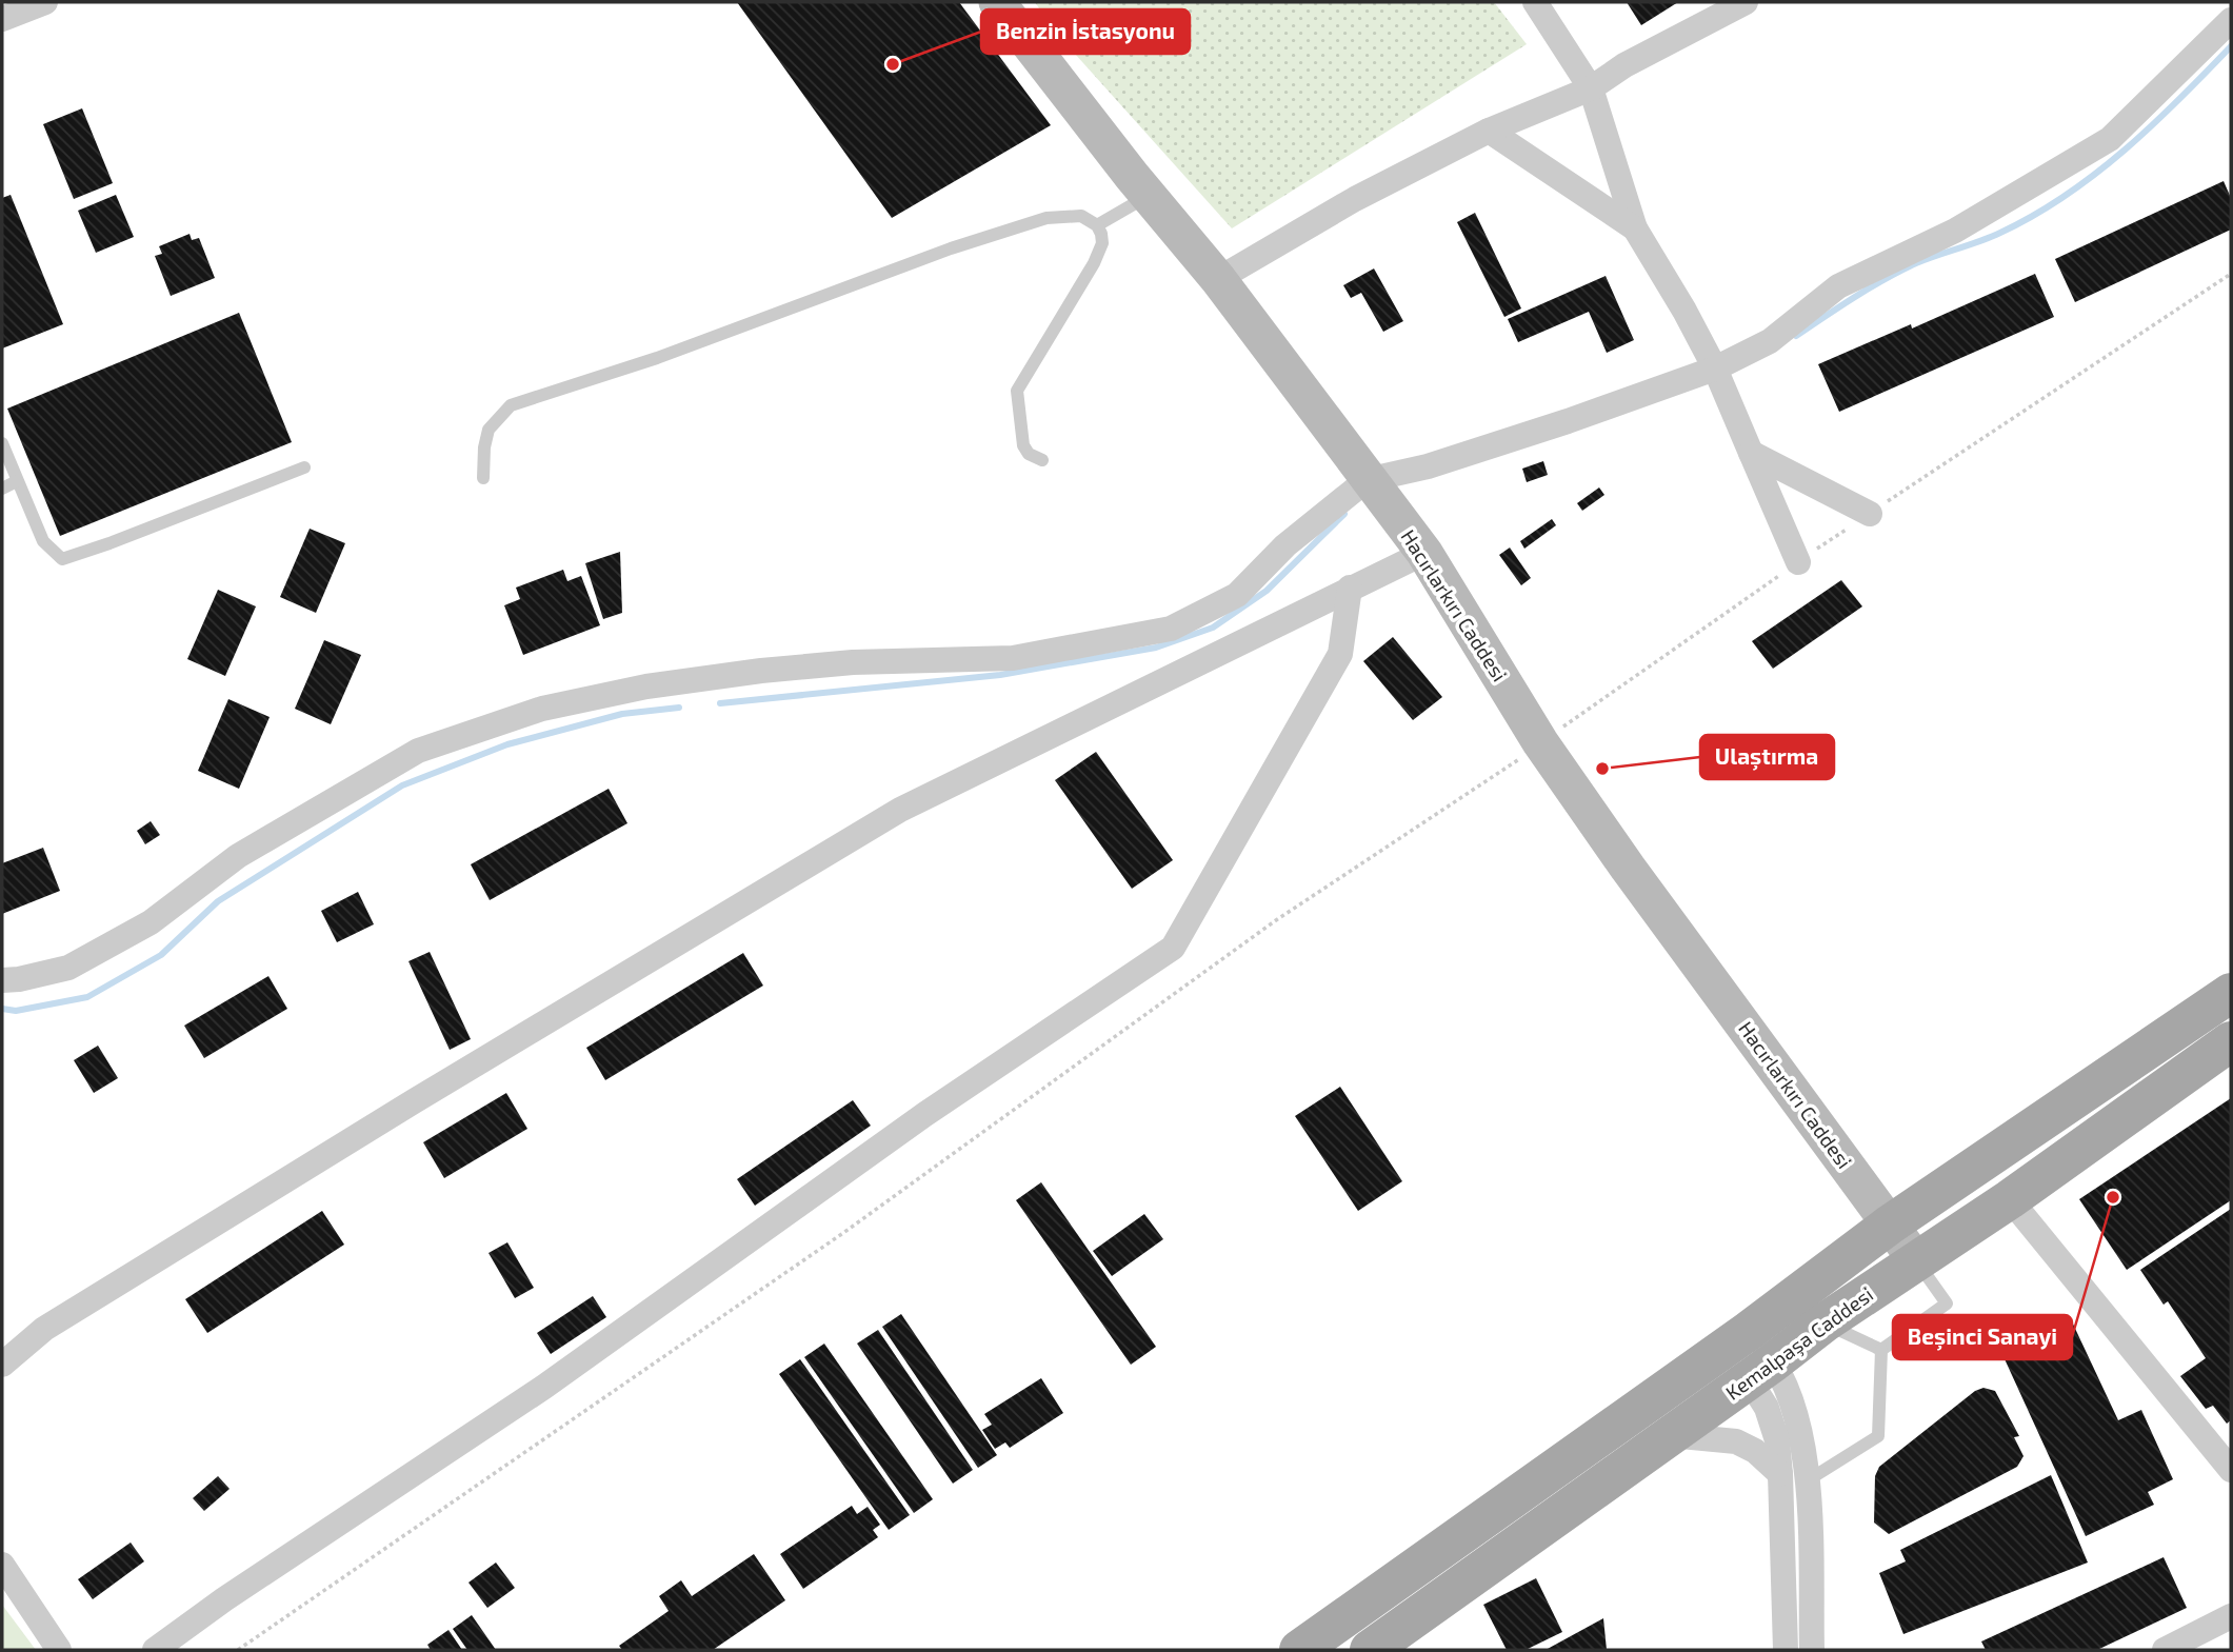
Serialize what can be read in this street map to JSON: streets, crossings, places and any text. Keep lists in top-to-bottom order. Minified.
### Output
{"streets":{"main road":["Kemalpaşa Caddesi"],"street":["Hacırlarkırı Caddesi"]},"crossings":[["Hacırlarkırı Caddesi","Kemalpaşa Caddesi"]],"places":["Benzin İstasyonu","Ulaştırma","Beşinci Sanayi"]}
